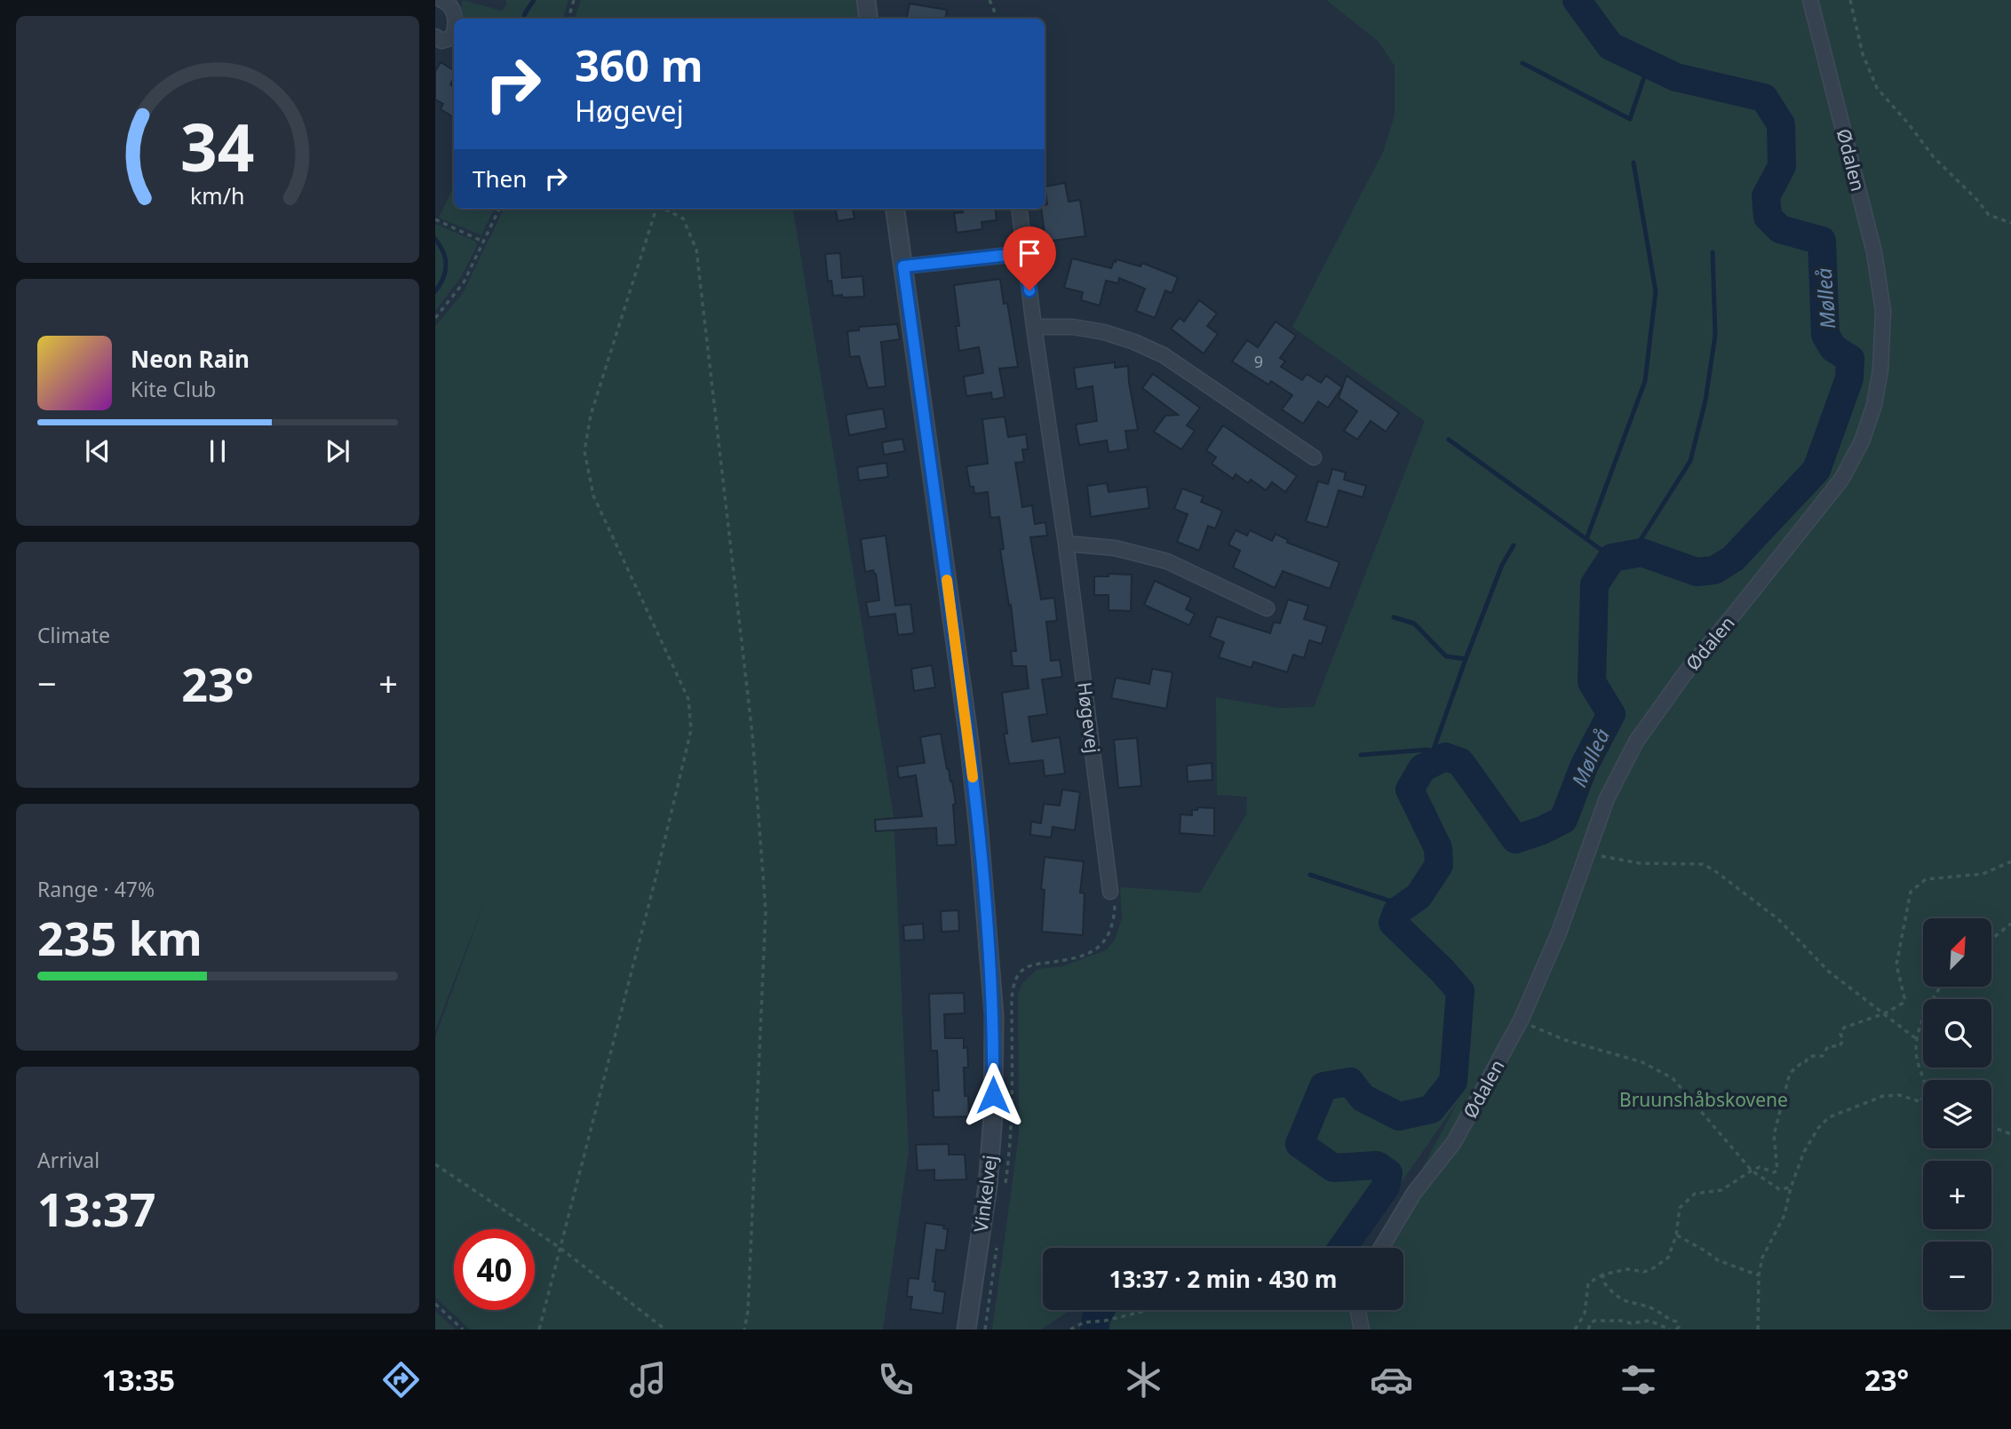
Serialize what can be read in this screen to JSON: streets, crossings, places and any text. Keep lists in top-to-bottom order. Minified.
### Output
{"streets":{"street":["Ødalen","Høgevej","Vinkelvej"]},"water":["Mølleå"],"parks":["Bruunshåbskovene"],"house_numbers":["9"],"north":"top right","page":{"turn":["360 m","Høgevej"],"then":"Then","song":["Neon Rain","Kite Club"],"tile":["Climate",["Range · 47%","235 km"],["Arrival","13:37"]],"heat":["−","23°","+"],"map_buttons":["+","−"],"limit":"40","trip":"13:37 · 2 min · 430 m","tabs":["13:35","23°"],"gauge":["34","km/h"]}}
